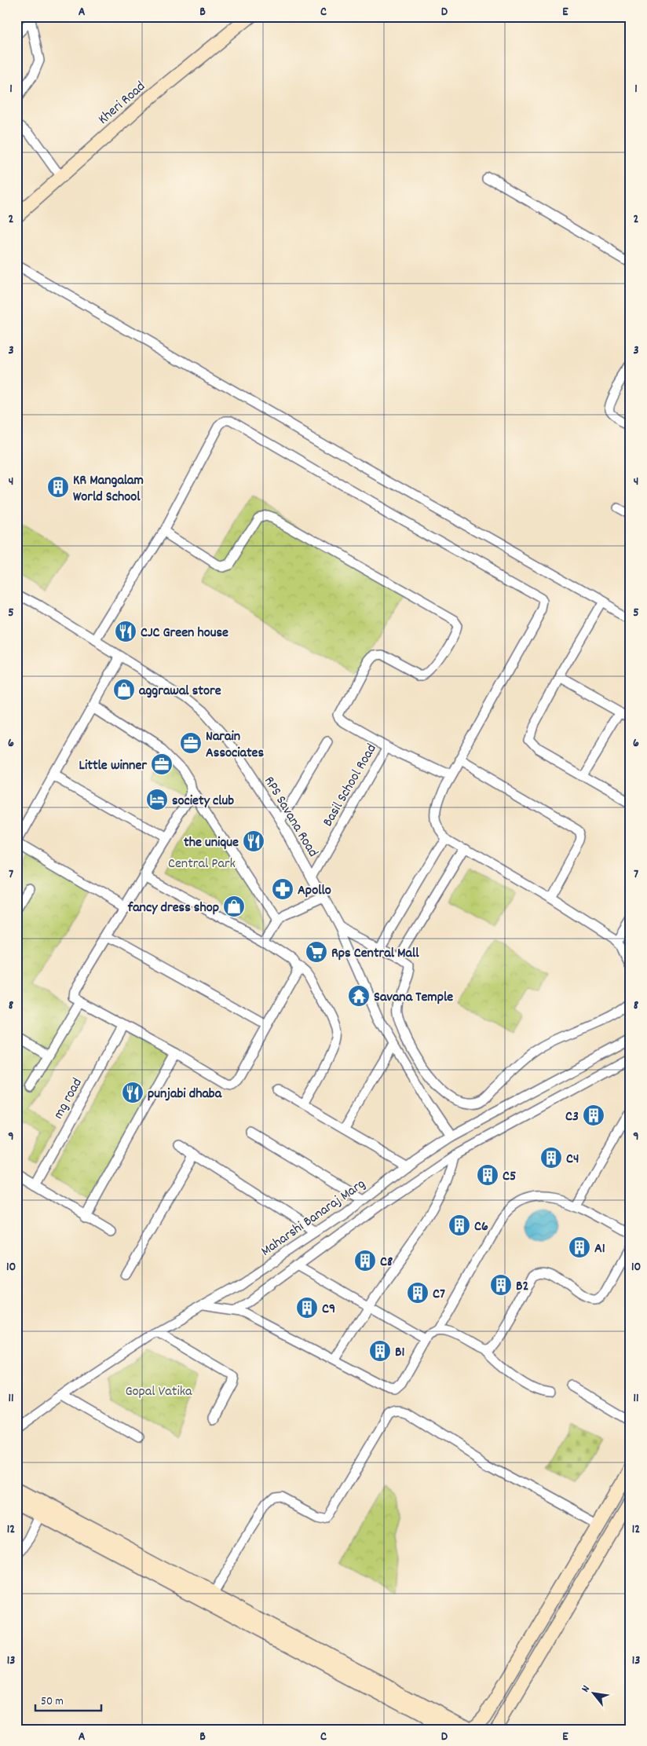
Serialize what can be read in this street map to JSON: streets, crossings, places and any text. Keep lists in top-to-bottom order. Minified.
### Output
{"streets":{"street":["Kheri Road","Basil School Road","RPS Savana Road","mg road","Maharshi Banaraj Marg"]},"crossings":[["Basil School Road","RPS Savana Road"],["RPS Savana Road","Maharshi Banaraj Marg"]],"parks":["Central Park","Gopal Vatika"],"places":{"building":["KR Mangalam World School","C3","C4","C5","C6","A1","C8","B2","C7","C9","B1"],"restaurant":["CJC Green house","the unique","punjabi dhaba"],"shop":["aggrawal store","fancy dress shop"],"office":["Narain Associates","Little winner"],"hotel":["society club"],"pharmacy":["Apollo"],"supermarket":["Rps Central Mall"],"temple":["Savana Temple"]},"scale_bar":"50 m","north":"top left","grid":{"columns":["A","B","C","D","E"],"rows":["1","2","3","4","5","6","7","8","9","10","11","12","13"]}}
